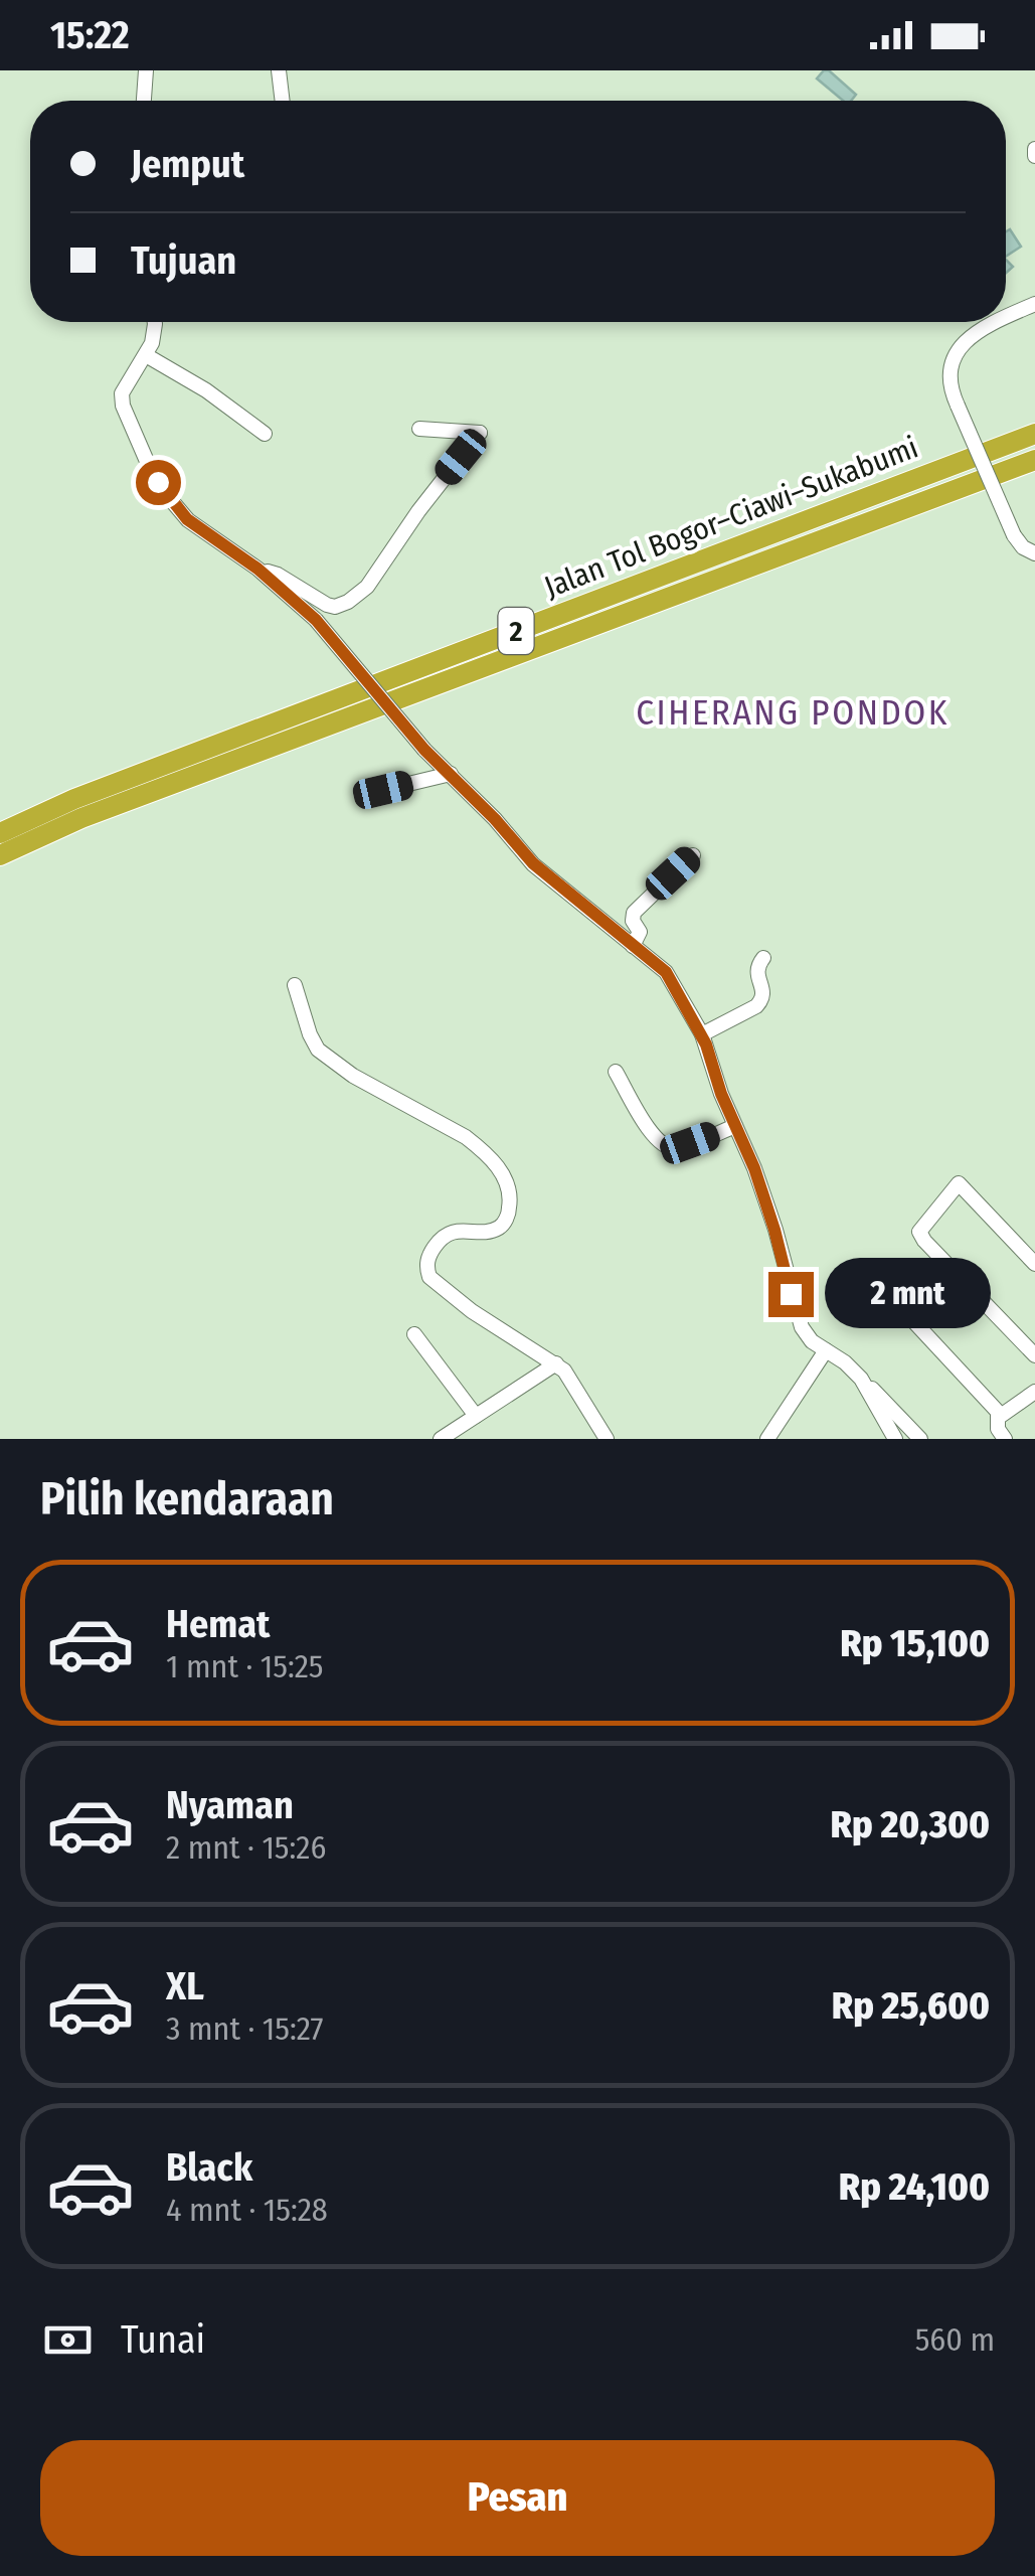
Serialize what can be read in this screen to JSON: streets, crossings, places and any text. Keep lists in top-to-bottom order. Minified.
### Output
{"streets":{"highway":["Jalan Tol Bogor–Ciawi–Sukabumi","2"]},"districts":["CIHERANG PONDOK"],"page":{"status":"15:22","banner":["Jemput","Tujuan"],"bubble":"2 mnt","heading":"Pilih kendaraan","list":[{"name":"Hemat","note":"1 mnt · 15:25","value":"Rp 15,100"},{"name":"Nyaman","note":"2 mnt · 15:26","value":"Rp 20,300"},{"name":"XL","note":"3 mnt · 15:27","value":"Rp 25,600"},{"name":"Black","note":"4 mnt · 15:28","value":"Rp 24,100"}],"pay":["Tunai","560 m"],"buttons":"Pesan"}}
